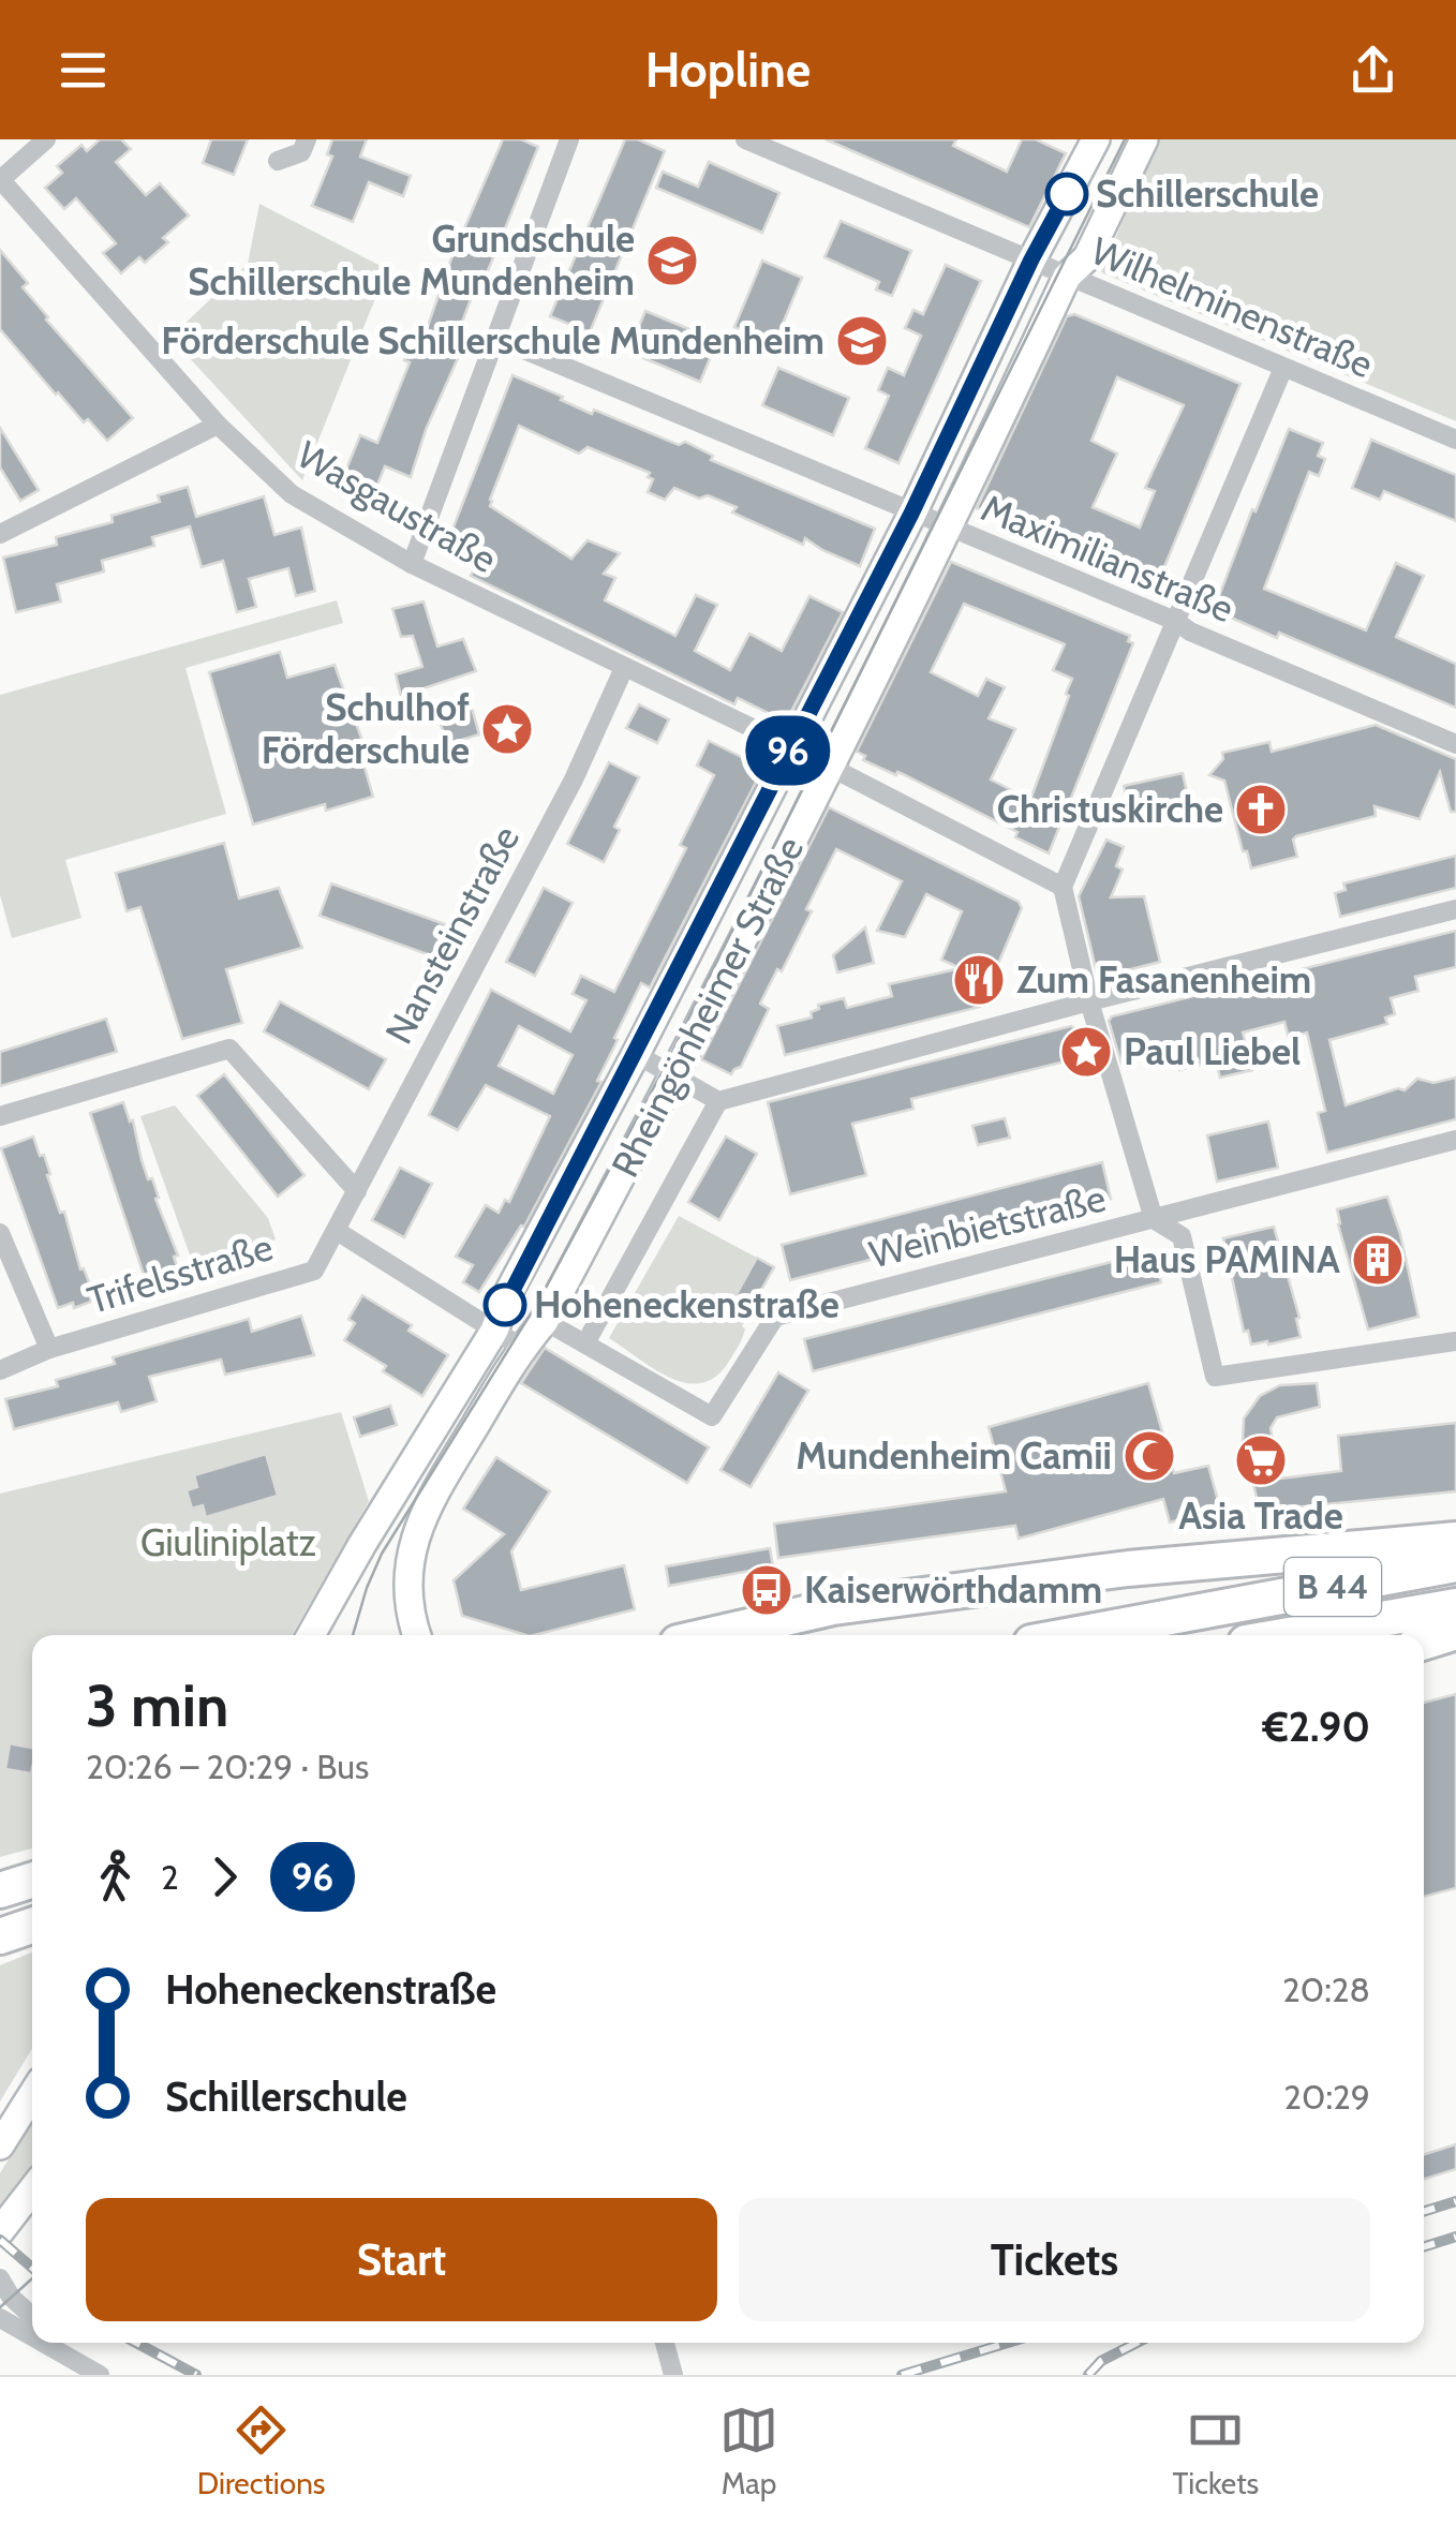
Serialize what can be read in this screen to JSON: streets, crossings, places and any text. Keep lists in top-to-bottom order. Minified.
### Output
{"streets":{"highway":["B 44"],"street":["Wilhelminenstraße","Wasgaustraße","Maximilianstraße","Nansteinstraße","Rheingönheimer Straße","Weinbietstraße","Trifelsstraße"]},"crossings":[["Wilhelminenstraße","Rheingönheimer Straße"],["Wasgaustraße","Nansteinstraße"],["Wasgaustraße","Rheingönheimer Straße"],["Maximilianstraße","Rheingönheimer Straße"],["Nansteinstraße","Trifelsstraße"],["Rheingönheimer Straße","Weinbietstraße"]],"parks":["Giuliniplatz"],"places":{"other":["Schillerschule","Hoheneckenstraße"],"school or university":["Grundschule Schillerschule Mundenheim","Förderschule Schillerschule Mundenheim"],"place":["Schulhof Förderschule","Paul Liebel"],"church":["Christuskirche"],"restaurant":["Zum Fasanenheim"],"building":["Haus PAMINA"],"mosque":["Mundenheim Camii"],"supermarket":["Asia Trade"],"bus stop":["Kaiserwörthdamm"]},"lines":["bus line 96"],"page":{"header":"Hopline","on_map":"96","heading":["3 min","20:26 – 20:29 · Bus","€2.90"],"legs":["2","96"],"list":[{"name":"Hoheneckenstraße","value":"20:28"},{"name":"Schillerschule","value":"20:29"}],"buttons":["Start","Tickets"],"tabs":["Directions","Map","Tickets"]}}
